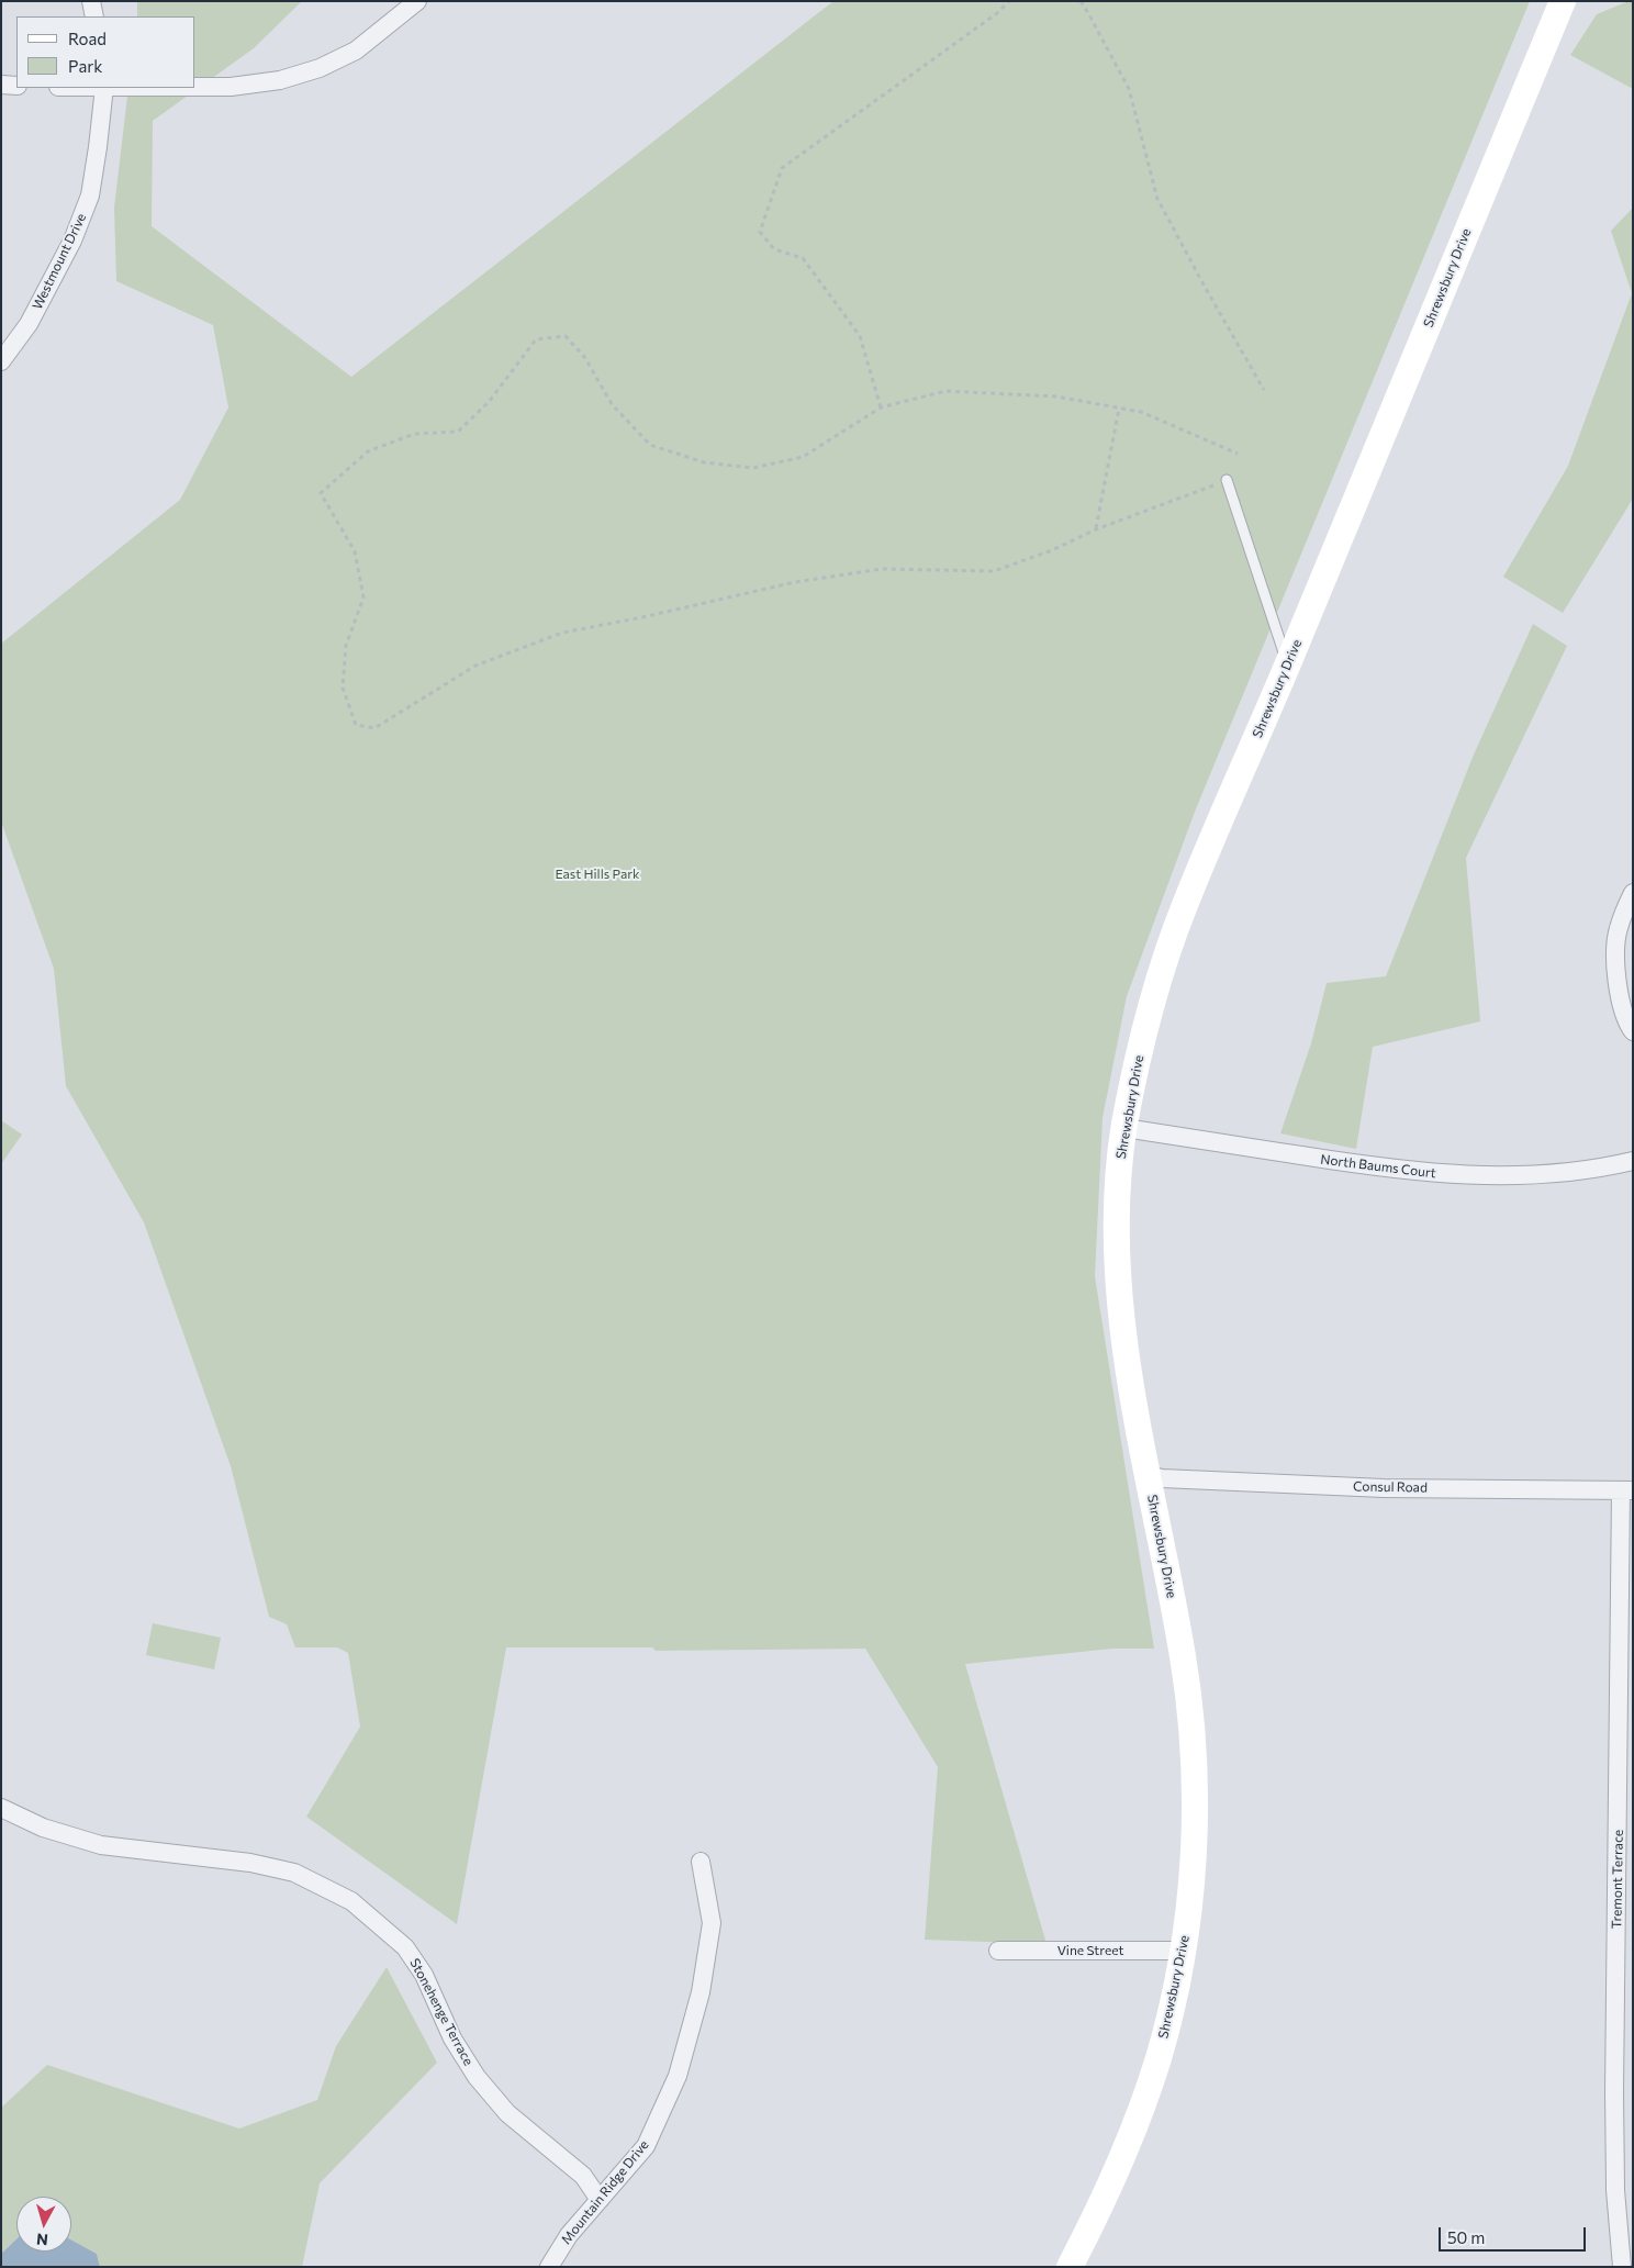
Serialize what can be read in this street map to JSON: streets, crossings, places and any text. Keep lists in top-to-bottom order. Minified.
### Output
{"streets":{"main road":["Shrewsbury Drive"],"street":["Westmount Drive","North Baums Court","Consul Road","Tremont Terrace","Vine Street","Stonehenge Terrace","Mountain Ridge Drive"]},"crossings":[["Shrewsbury Drive","North Baums Court"],["Shrewsbury Drive","Consul Road"],["Shrewsbury Drive","Vine Street"],["Consul Road","Tremont Terrace"],["Stonehenge Terrace","Mountain Ridge Drive"]],"parks":["East Hills Park"],"legend":["Road","Park"],"scale_bar":"50 m","north":"bottom"}
